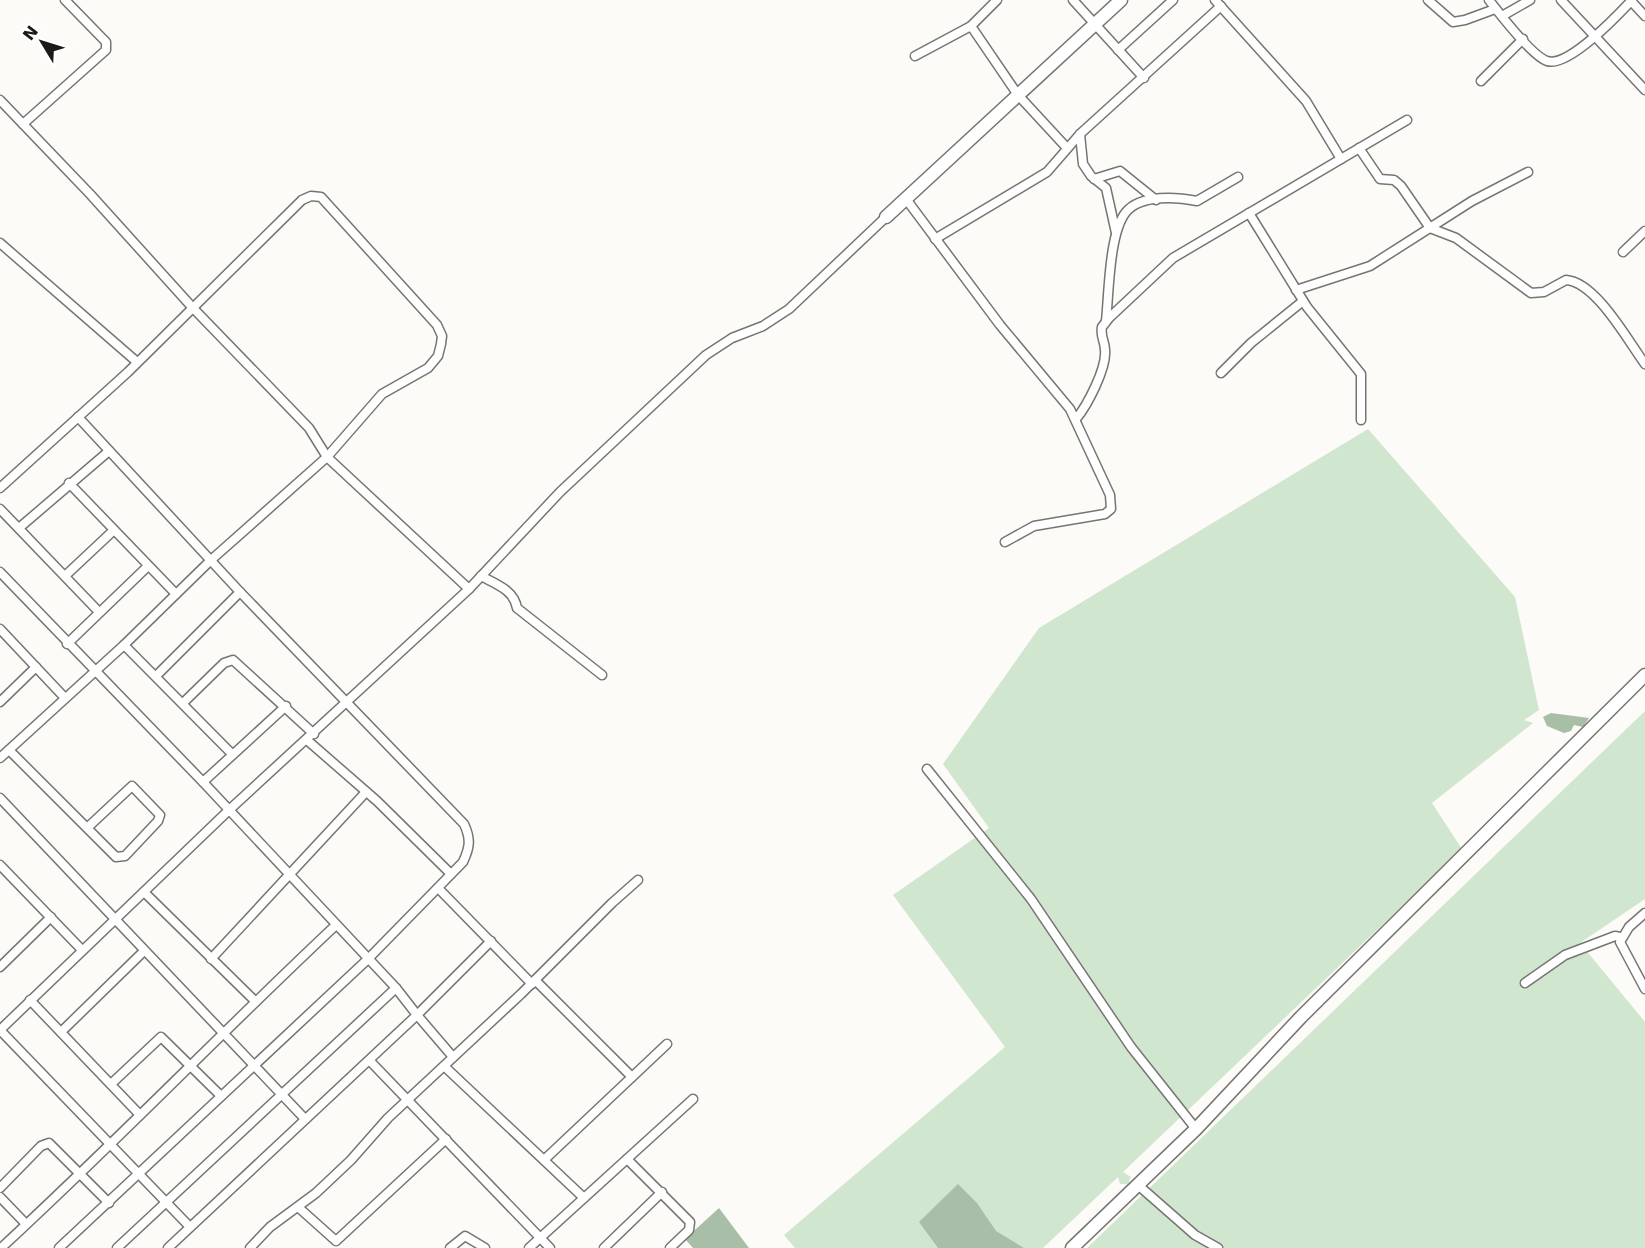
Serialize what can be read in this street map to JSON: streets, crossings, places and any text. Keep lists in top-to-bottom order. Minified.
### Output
{"north":"top left"}
